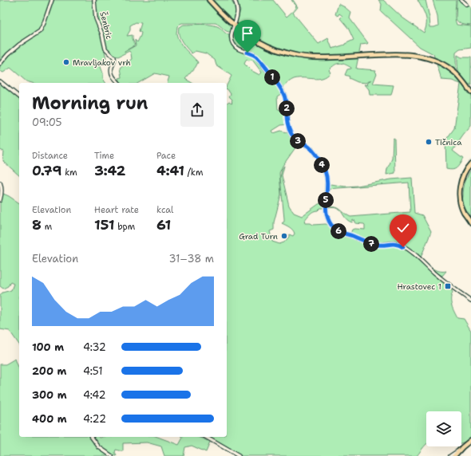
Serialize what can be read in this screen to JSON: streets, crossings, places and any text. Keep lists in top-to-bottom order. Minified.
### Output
{"streets":{"street":["Šenbric"]},"places":{"other":["Mravljakov vrh","Tičnica","Grad Turn"],"transit":["Hrastovec 1"]},"page":{"pins":["1","2","3","4","5","6","7"],"heading":["Morning run","09:05"],"stats":[["Distance","0.79 km"],["Time","3:42"],["Pace","4:41 /km"],["Elevation","8 m"],["Heart rate","151 bpm"],["kcal","61"]],"chart":["Elevation","31–38 m"],"list":[{"name":"100 m","note":"4:32"},{"name":"200 m","note":"4:51"},{"name":"300 m","note":"4:42"},{"name":"400 m","note":"4:22"}]}}
